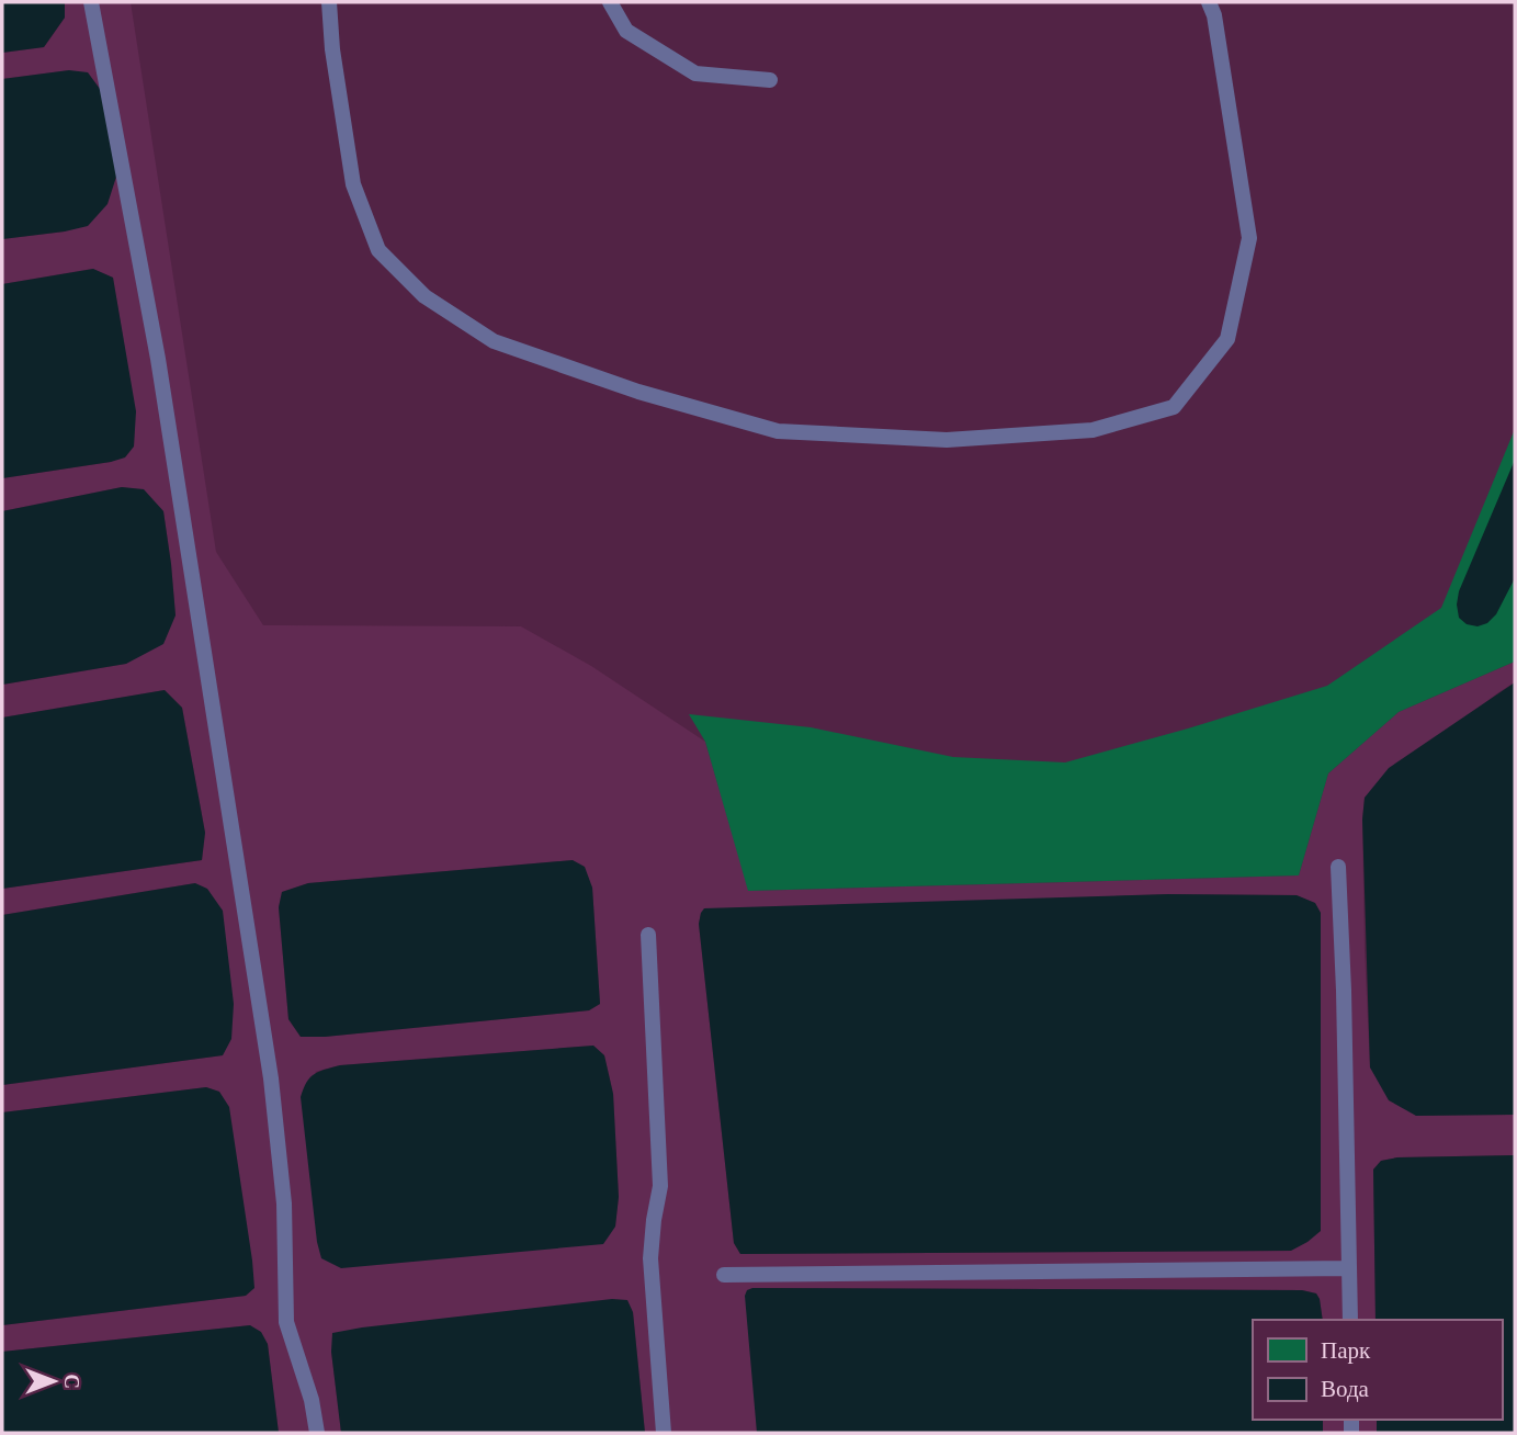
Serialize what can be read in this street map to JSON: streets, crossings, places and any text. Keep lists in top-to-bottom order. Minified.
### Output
{"legend":["Парк","Вода"],"north":"right"}
